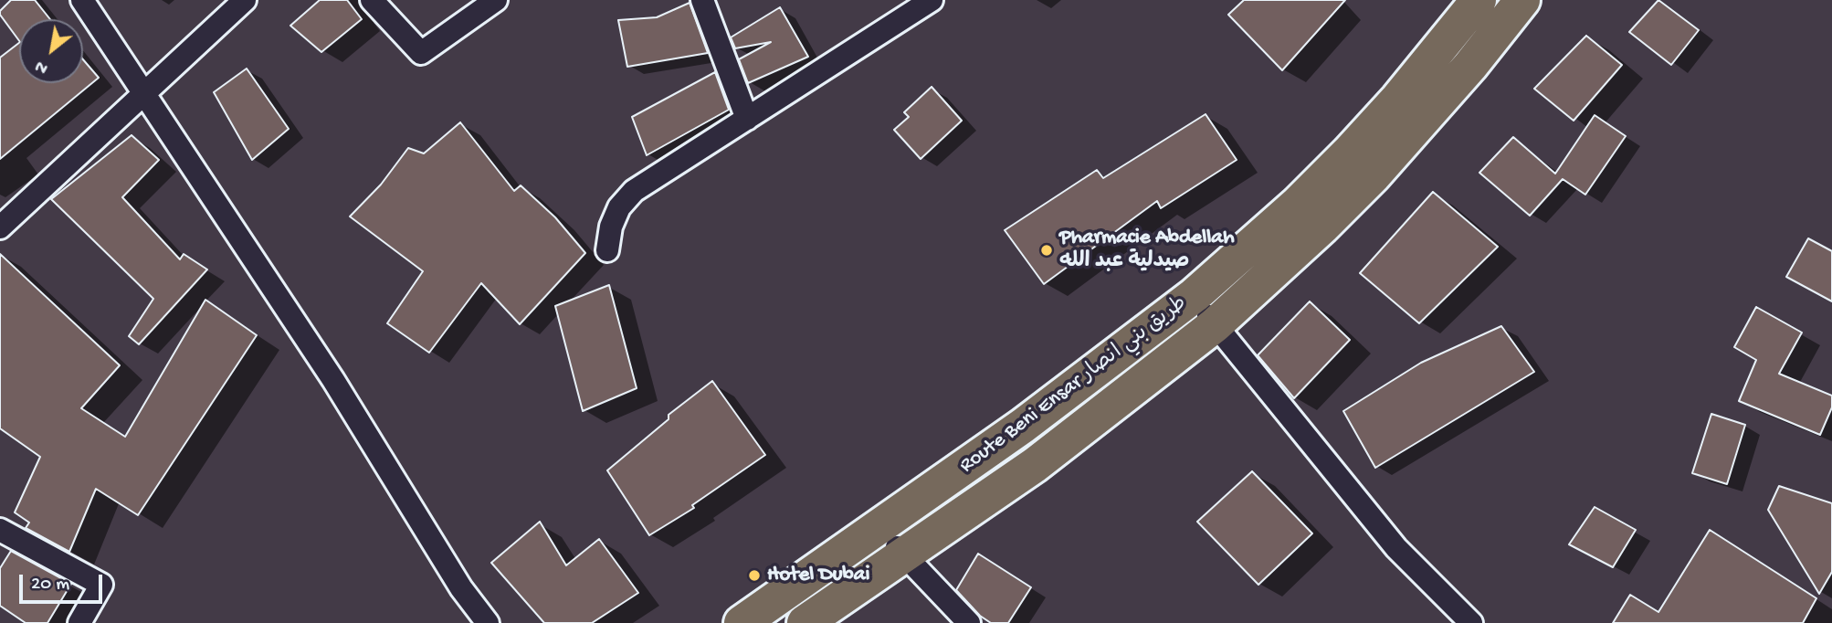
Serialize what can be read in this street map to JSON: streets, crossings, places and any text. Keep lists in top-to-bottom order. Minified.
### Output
{"streets":{"highway":["Route Beni Ensar طريق بني انصار"]},"places":["Pharmacie Abdellah صيدلية عبد الله","Hotel Dubai"],"scale_bar":"20 m","north":"bottom left"}
